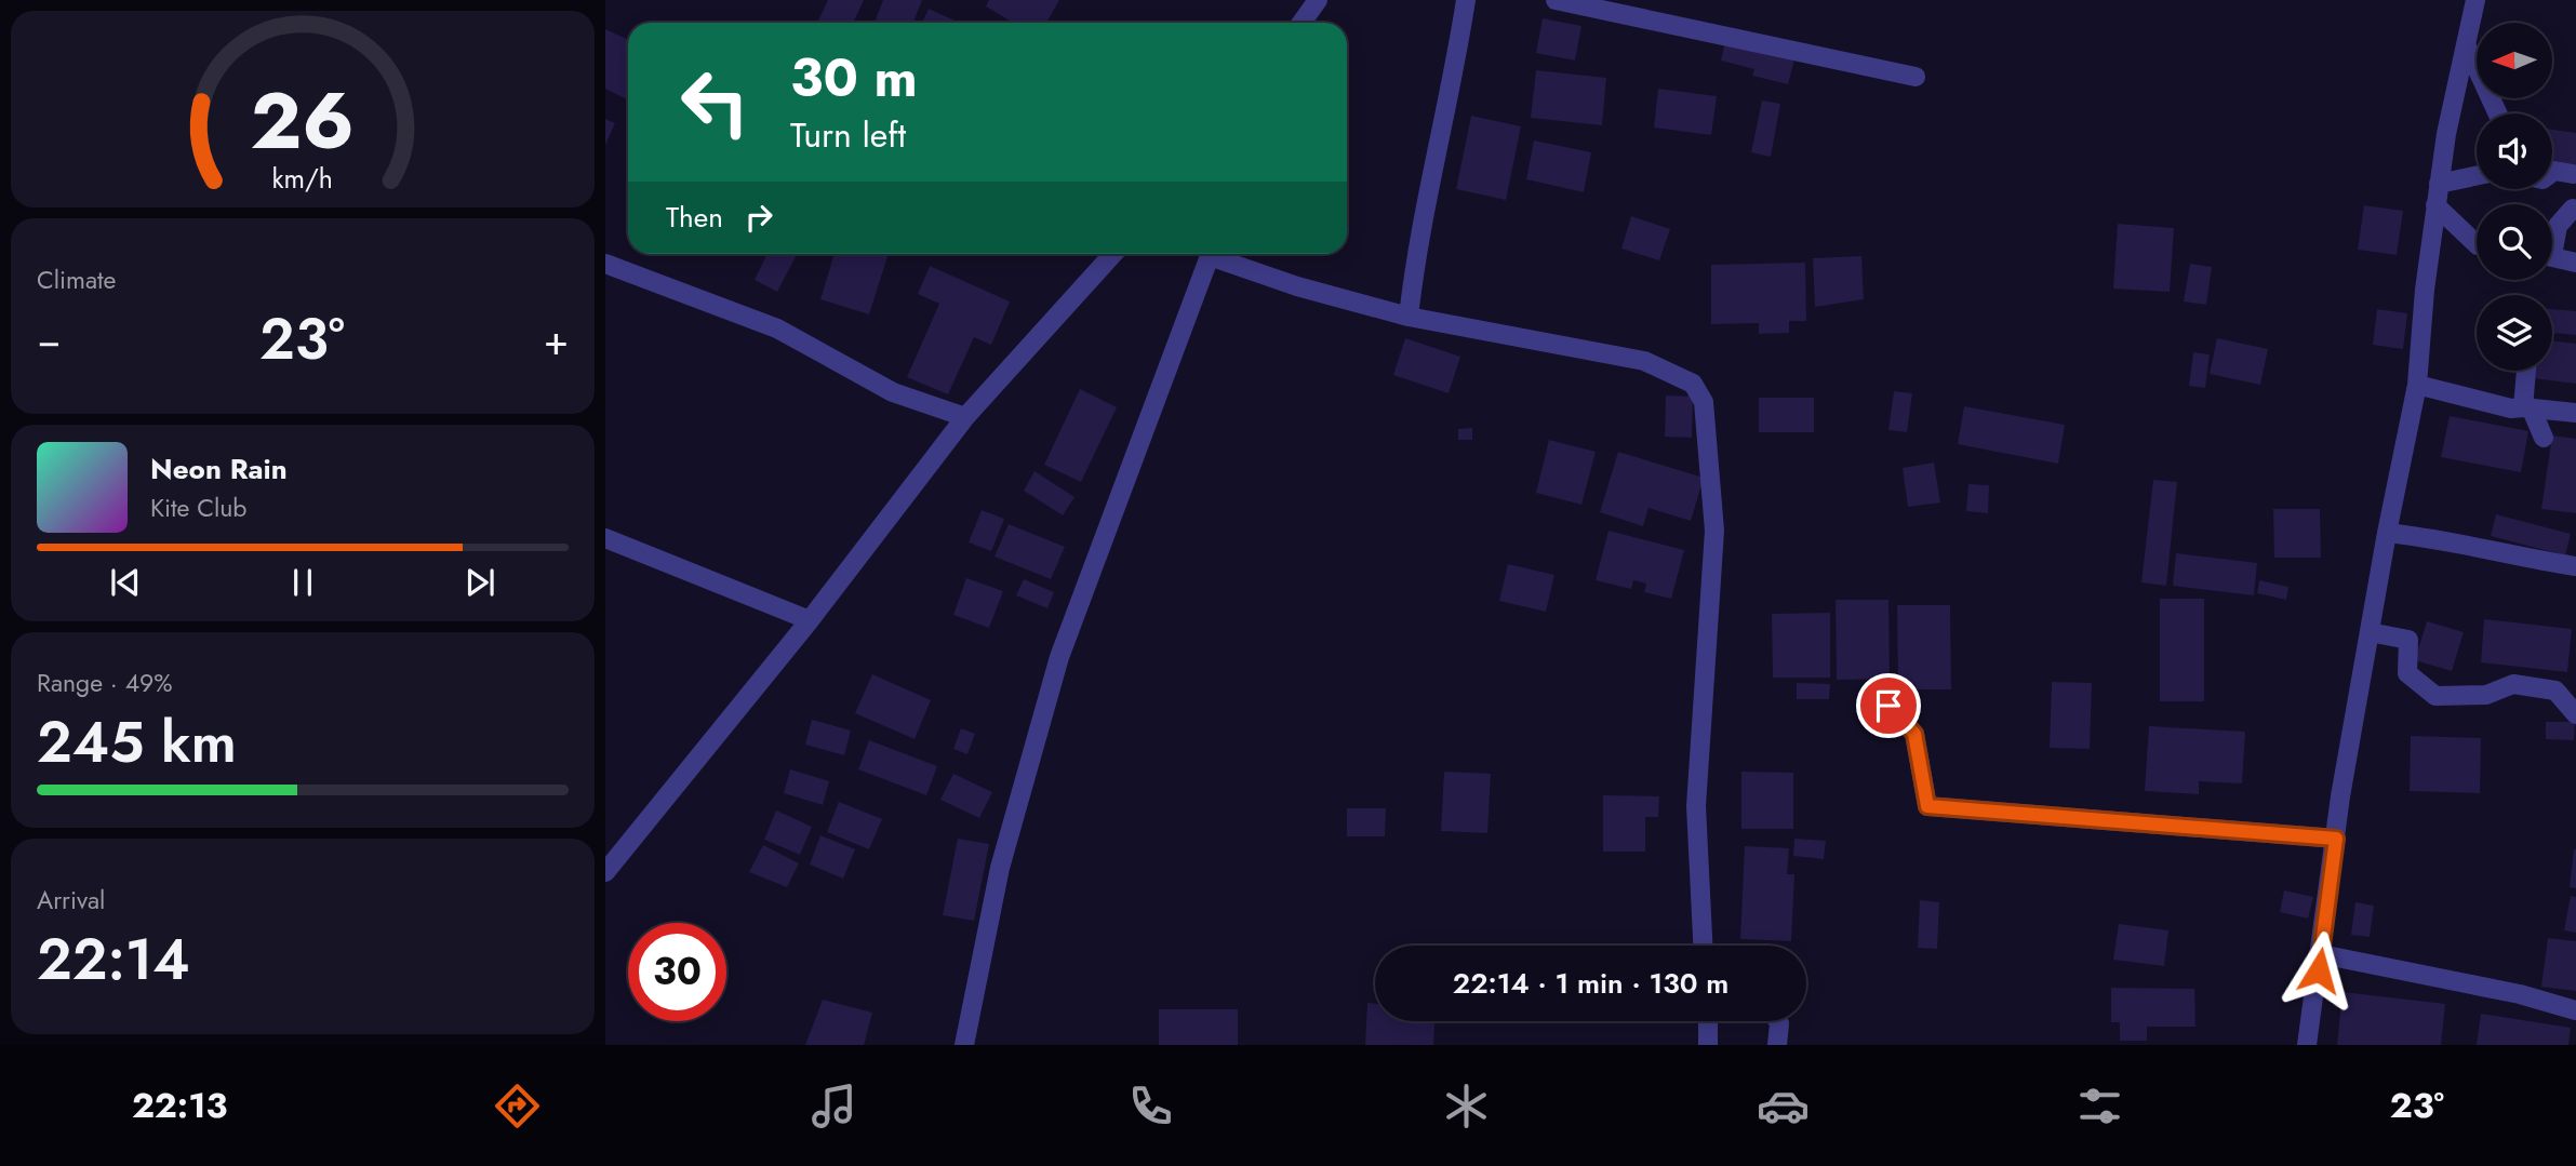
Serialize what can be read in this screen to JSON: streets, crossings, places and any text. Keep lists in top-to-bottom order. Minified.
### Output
{"north":"left","page":{"turn":["30 m","Turn left"],"then":"Then","tile":["Climate",["Range · 49%","245 km"],["Arrival","22:14"]],"heat":["−","23°","+"],"song":["Neon Rain","Kite Club"],"limit":"30","trip":"22:14 · 1 min · 130 m","tabs":["22:13","23°"],"gauge":["26","km/h"]}}
